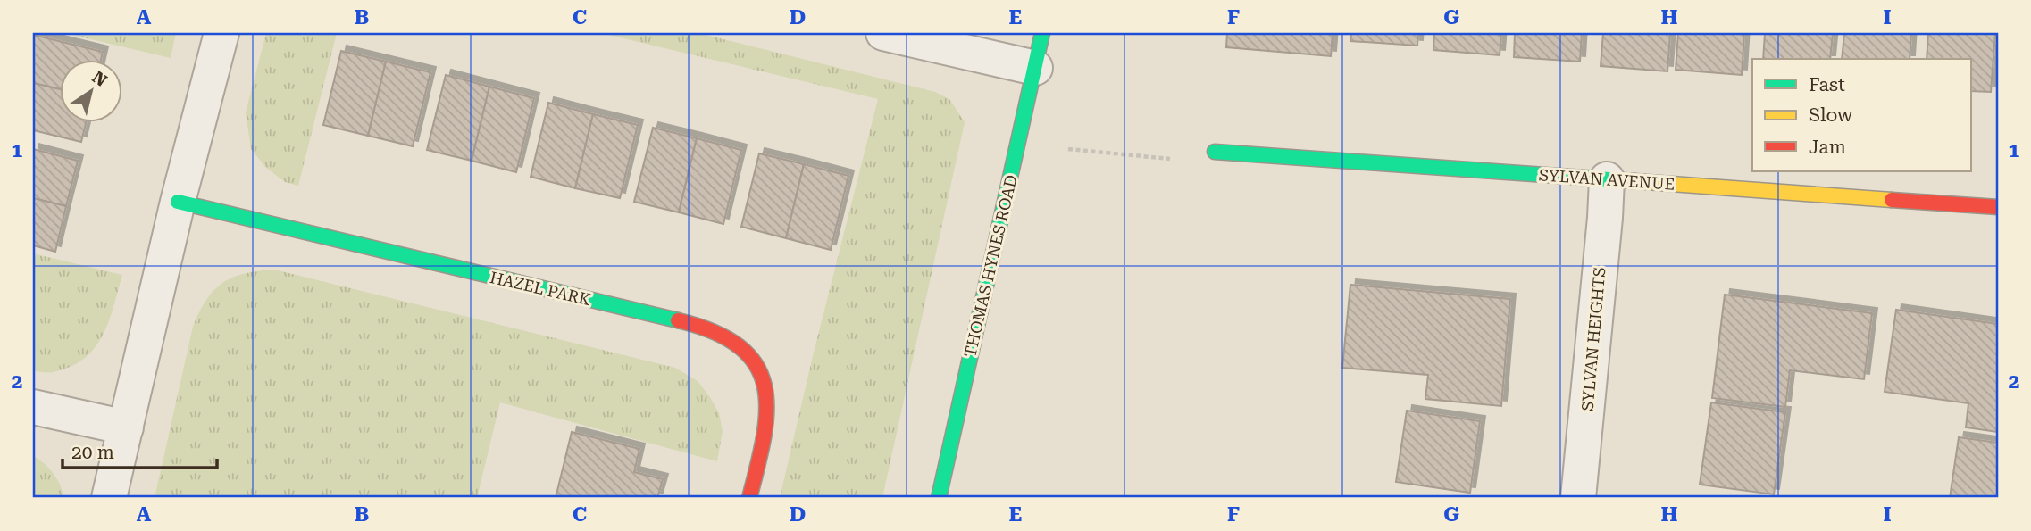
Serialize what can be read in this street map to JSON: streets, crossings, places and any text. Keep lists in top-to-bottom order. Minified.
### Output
{"streets":{"street":["SYLVAN AVENUE","THOMAS HYNES ROAD","HAZEL PARK","SYLVAN HEIGHTS"]},"crossings":[["SYLVAN AVENUE","SYLVAN HEIGHTS"]],"legend":["Fast","Slow","Jam"],"scale_bar":"20 m","north":"top right","grid":{"columns":["A","B","C","D","E","F","G","H","I"],"rows":["1","2"]}}
